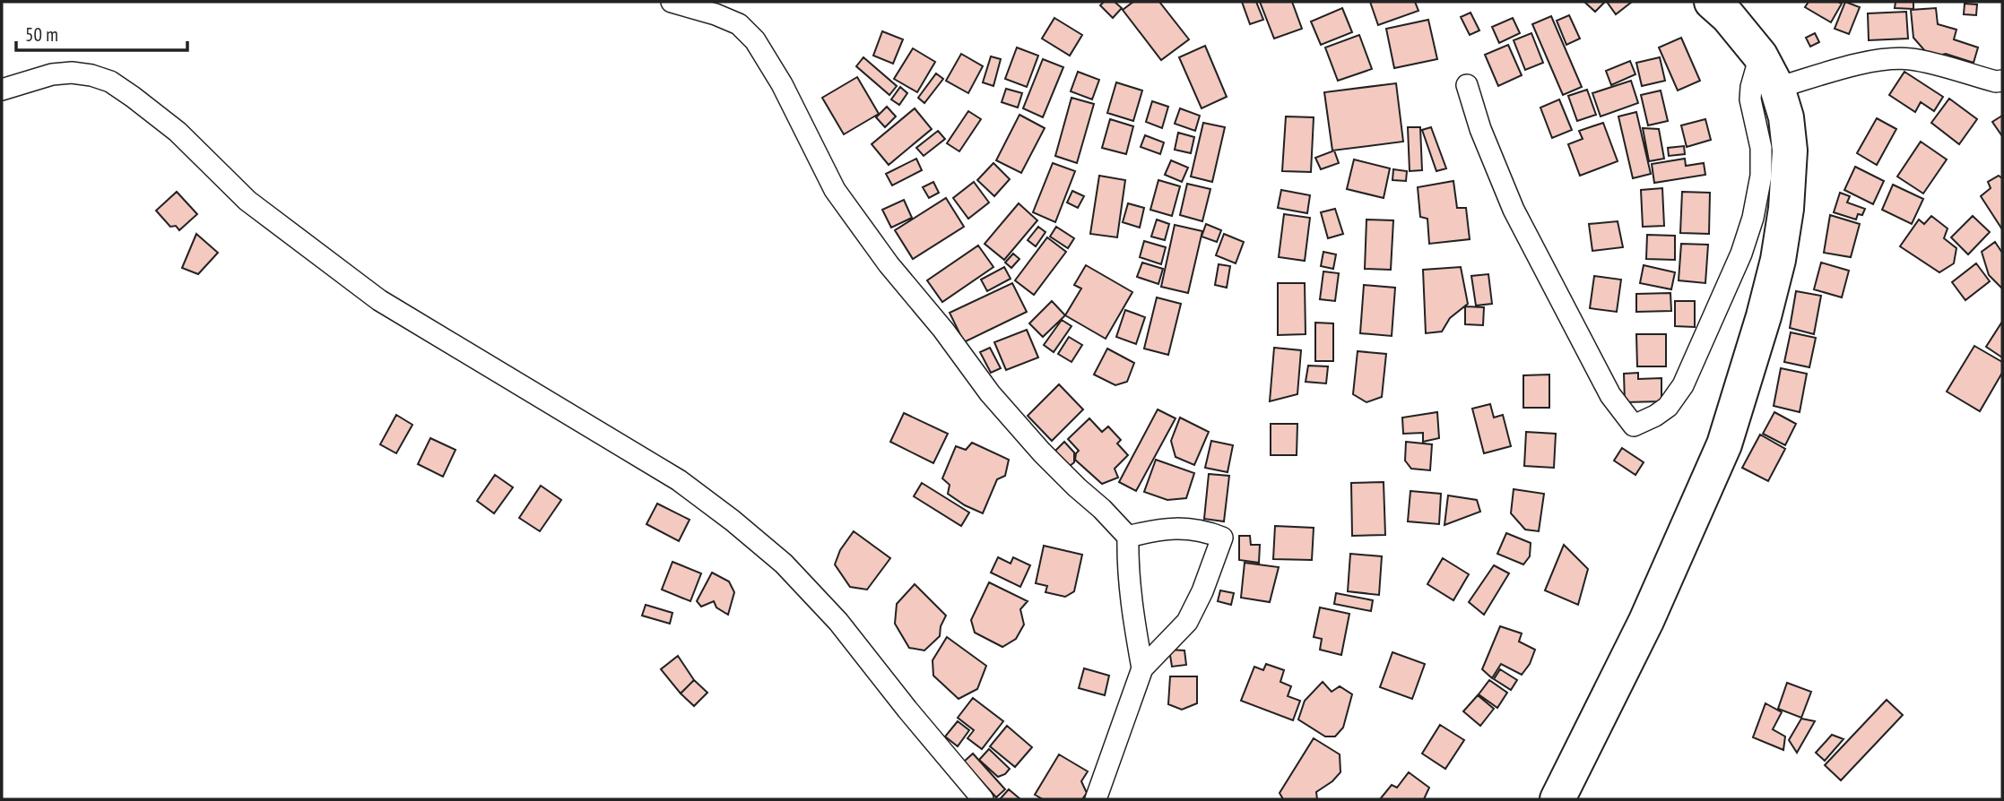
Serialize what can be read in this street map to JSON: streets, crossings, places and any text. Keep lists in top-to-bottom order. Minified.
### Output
{"scale_bar":"50 m"}
